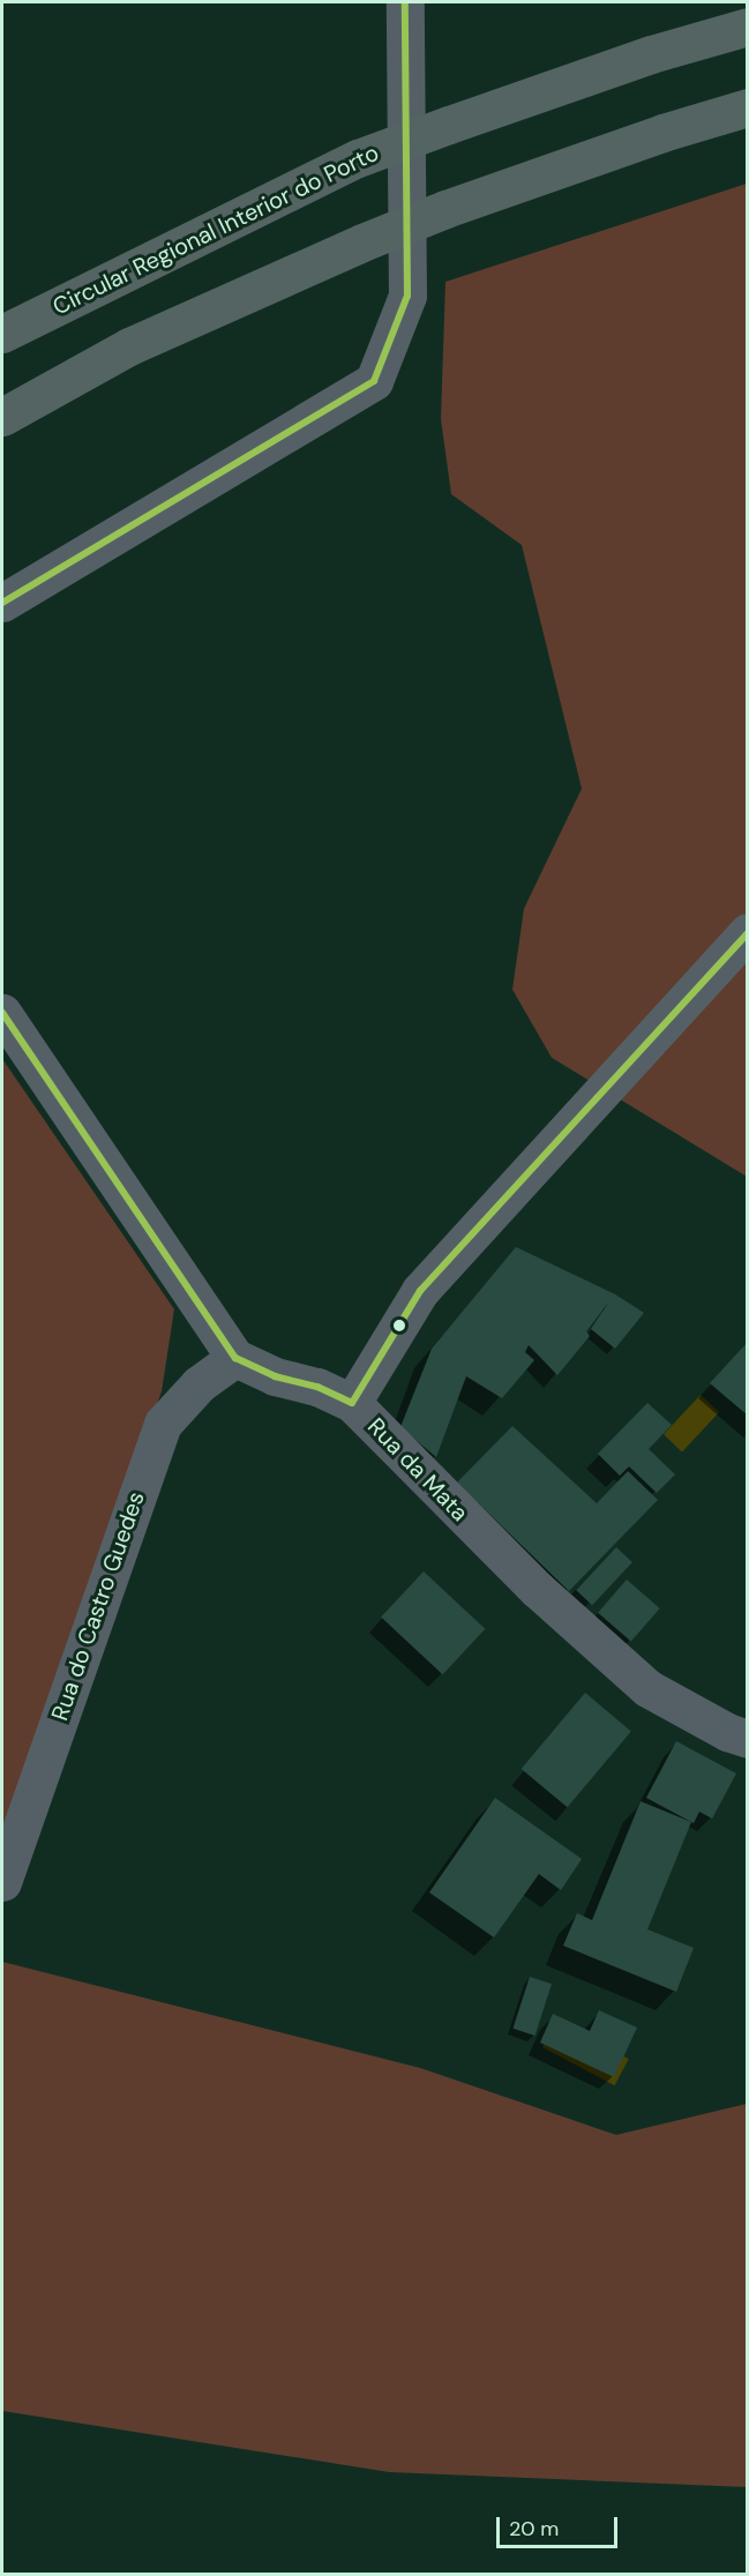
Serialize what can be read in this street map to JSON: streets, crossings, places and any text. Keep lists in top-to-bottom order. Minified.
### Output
{"streets":{"highway":["Circular Regional Interior do Porto"],"street":["Rua da Mata","Rua do Castro Guedes"]},"crossings":[["Rua da Mata","Rua do Castro Guedes"]],"scale_bar":"20 m"}
